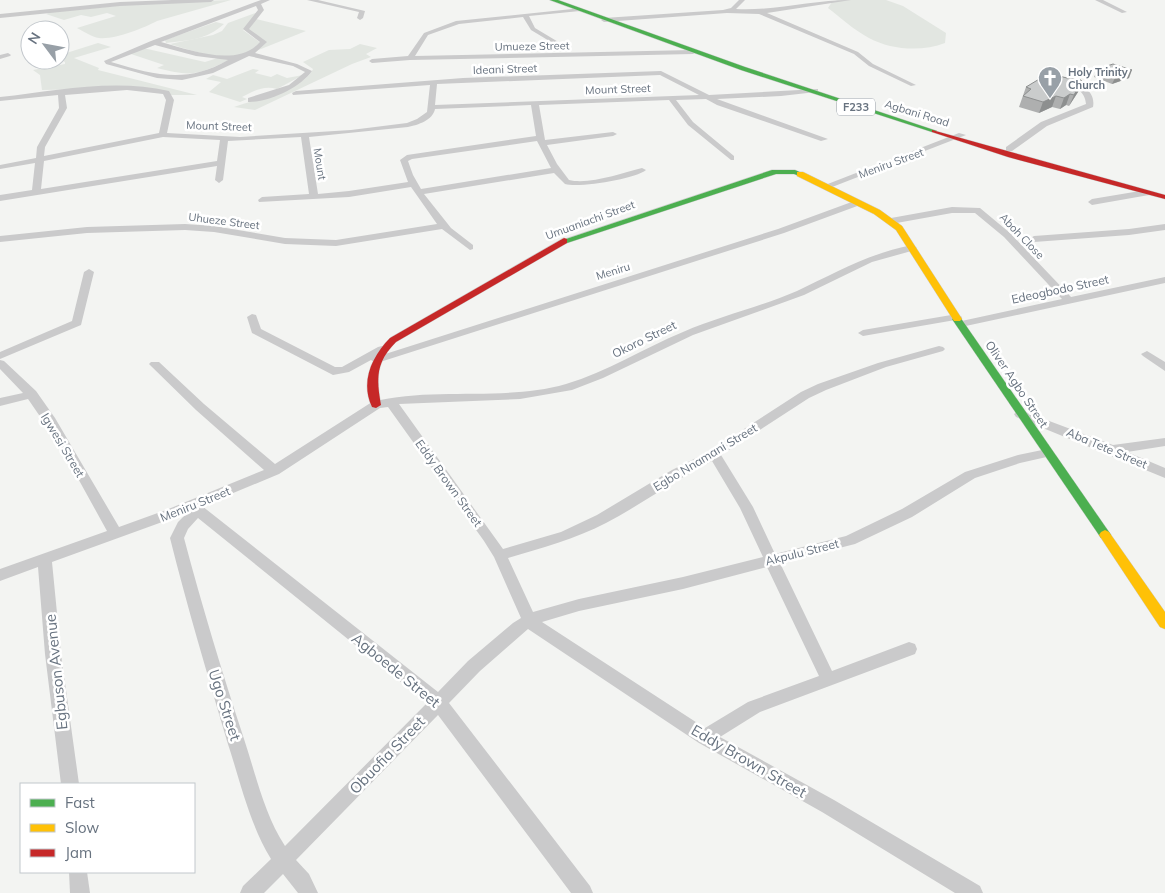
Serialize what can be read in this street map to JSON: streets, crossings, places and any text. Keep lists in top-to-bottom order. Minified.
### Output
{"streets":{"main road":["F233","Agbani Road","Umuaniachi Street","Oliver Agbo Street"],"street":["Umueze Street","Ideani Street","Mount Street","Meniru Street","Mount","Uhueze Street","Aboh Close","Meniru","Edeogbodo Street","Okoro Street","Igwesi Street","Aba Tete Street","Egbo Nnamani Street","Eddy Brown Street","Akpulu Street","Agboede Street","Egbuson Avenue","Ugo Street","Obuofia Street"]},"crossings":[["Umueze Street","Agbani Road"],["Ideani Street","Mount Street"],["Mount Street","Agbani Road"],["Mount Street","Mount"],["Agbani Road","Meniru Street"],["Meniru Street","Umuaniachi Street"],["Meniru Street","Okoro Street"],["Meniru Street","Oliver Agbo Street"],["Meniru Street","Igwesi Street"],["Meniru Street","Agboede Street"],["Meniru Street","Egbuson Avenue"],["Meniru Street","Ugo Street"],["Mount","Uhueze Street"],["Umuaniachi Street","Meniru"],["Umuaniachi Street","Okoro Street"],["Umuaniachi Street","Oliver Agbo Street"],["Aboh Close","Edeogbodo Street"],["Aboh Close","Oliver Agbo Street"],["Meniru","Oliver Agbo Street"],["Edeogbodo Street","Oliver Agbo Street"],["Okoro Street","Oliver Agbo Street"],["Okoro Street","Eddy Brown Street"],["Oliver Agbo Street","Aba Tete Street"],["Oliver Agbo Street","Akpulu Street"],["Egbo Nnamani Street","Eddy Brown Street"],["Eddy Brown Street","Akpulu Street"],["Eddy Brown Street","Obuofia Street"],["Akpulu Street","Obuofia Street"],["Agboede Street","Ugo Street"],["Agboede Street","Obuofia Street"],["Ugo Street","Obuofia Street"]],"places":{"church":["Holy Trinity Church"]},"legend":["Fast","Slow","Jam"],"north":"top left"}
